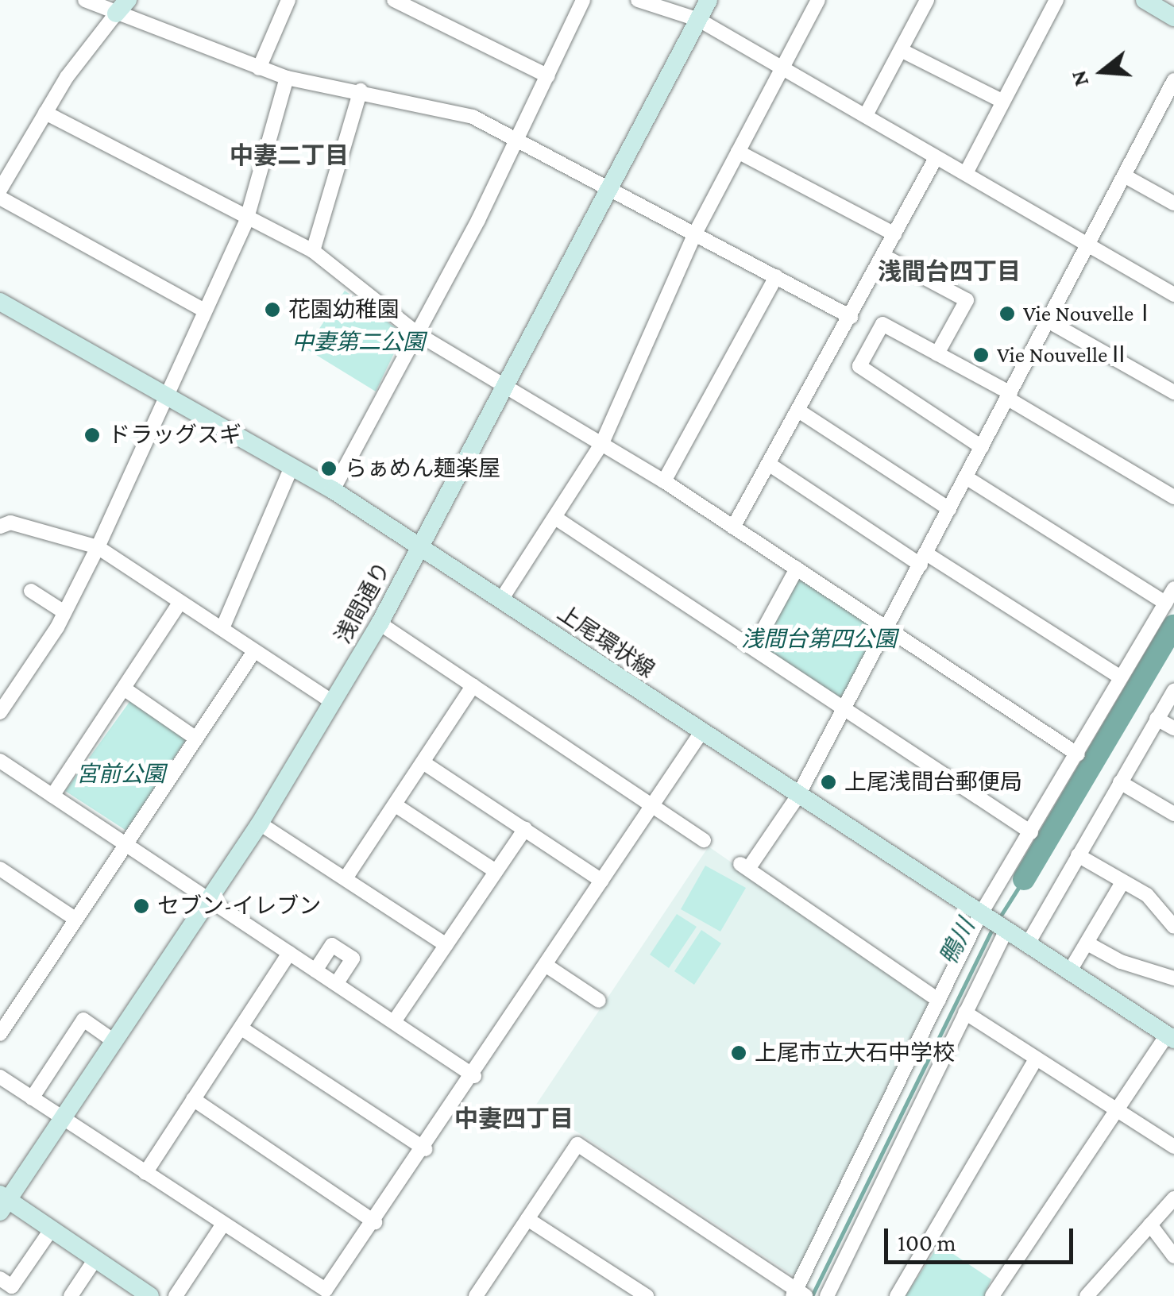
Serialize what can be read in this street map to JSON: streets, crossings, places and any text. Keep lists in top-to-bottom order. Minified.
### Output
{"streets":{"street":["浅間通り","上尾環状線"]},"crossings":[["浅間通り","上尾環状線"]],"districts":["中妻二丁目","浅間台四丁目","中妻四丁目"],"water":["鴨川"],"parks":["中妻第二公園","浅間台第四公園","宮前公園"],"places":["花園幼稚園","Vie NouvelleⅠ","Vie NouvelleⅡ","ドラッグスギ","らぁめん麺楽屋","上尾浅間台郵便局","セブン-イレブン","上尾市立大石中学校"],"scale_bar":"100 m","north":"left"}
